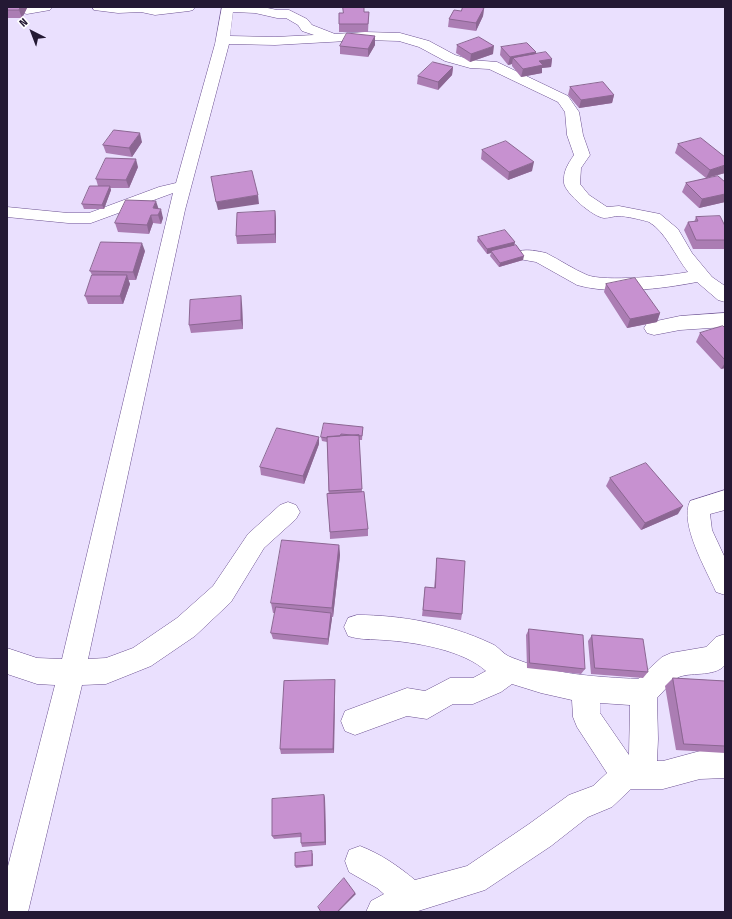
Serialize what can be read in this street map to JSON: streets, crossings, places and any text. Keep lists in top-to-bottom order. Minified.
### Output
{"north":"top left"}
